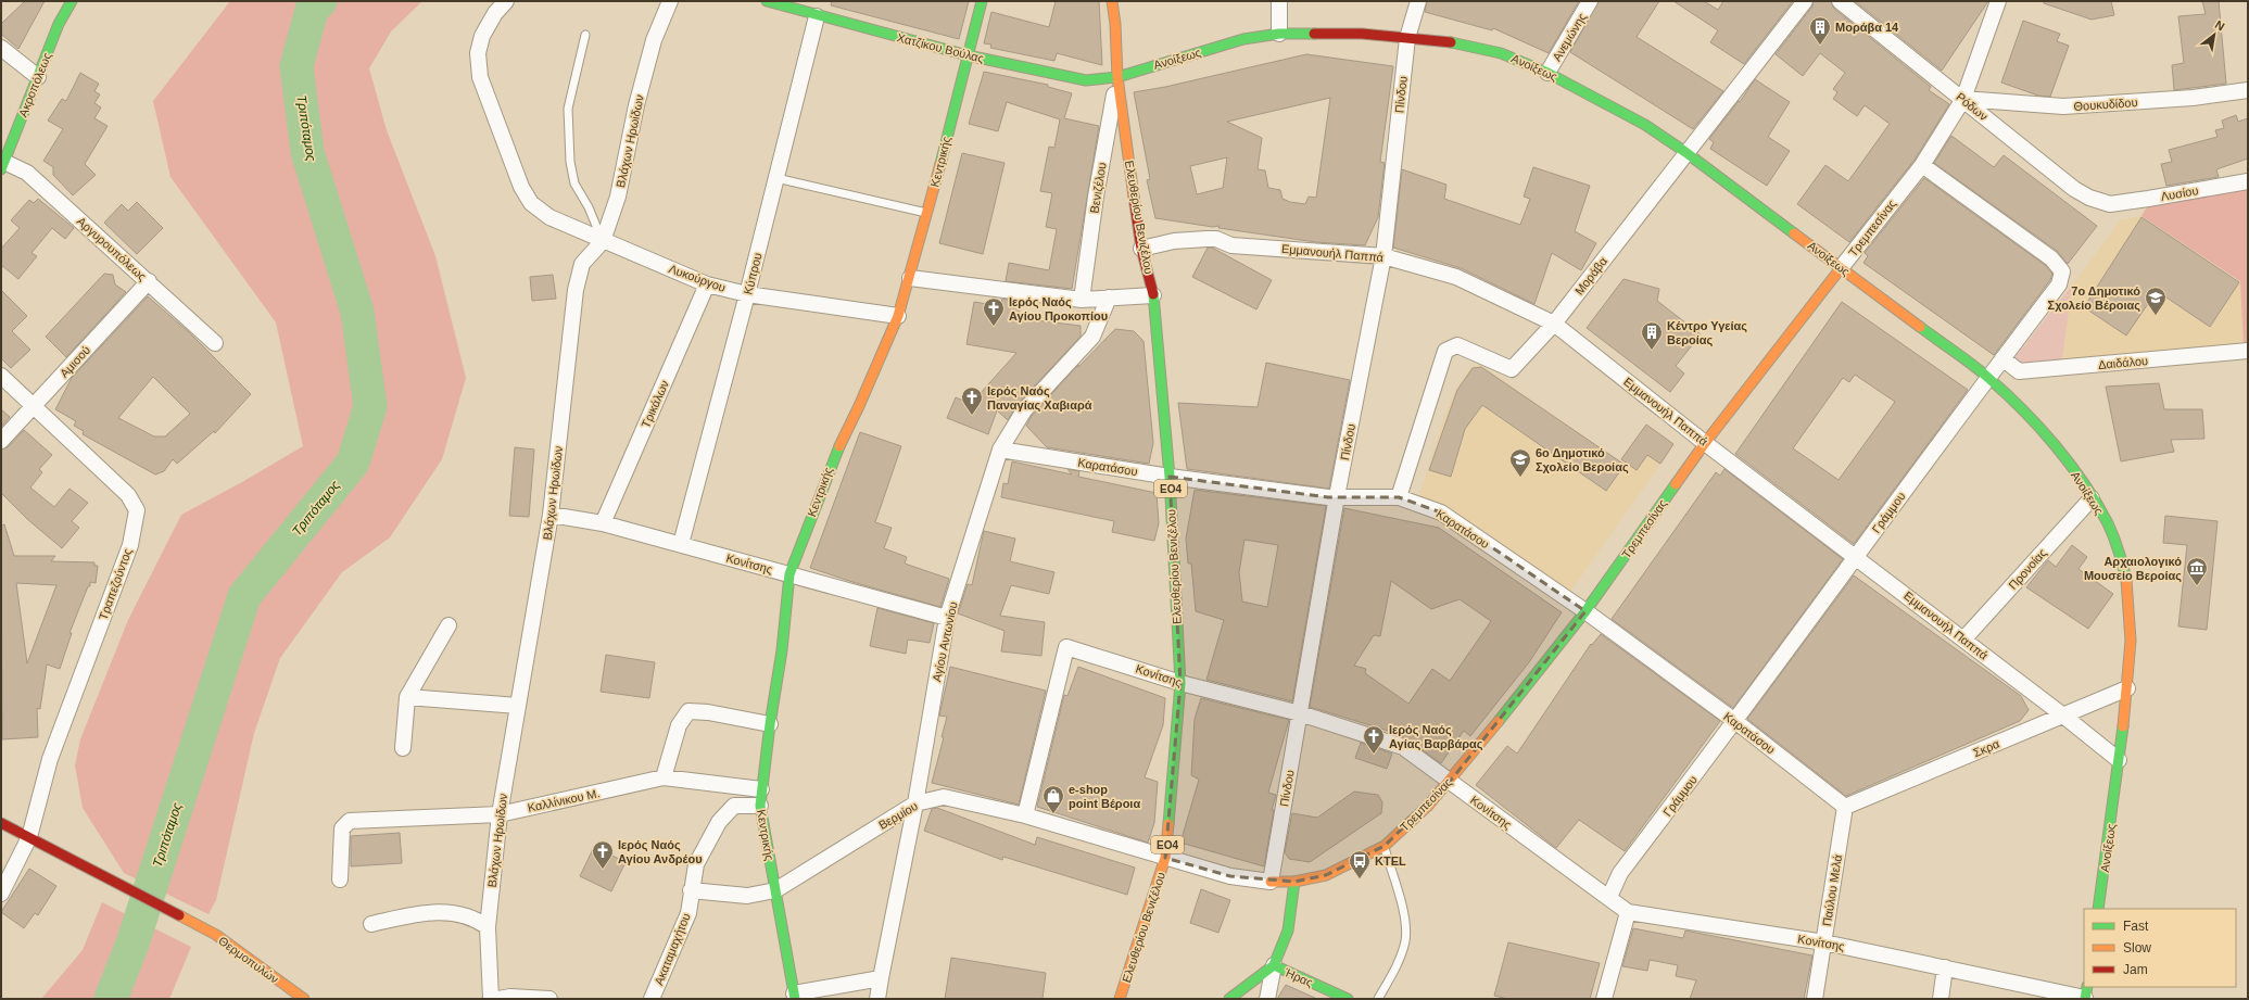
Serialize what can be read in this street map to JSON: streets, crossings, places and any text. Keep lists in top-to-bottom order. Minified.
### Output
{"streets":{"street":["Ανεμώνης","Χατζίκου Βούλας","Ανοίξεως","Ακροπόλεως","Πίνδου","Θουκυδίδου","Ρόδων","Βλάχων Ηρωίδων","Κεντρικής","Βενιζέλου","Λυσίου","Ελευθερίου Βενιζέλου","Τρεμπεσίνας","Αργυρουπόλεως","Εμμανουήλ Παππά","Κύπρου","Μοράβα","Λυκούργου","Αμισού","Δαιδάλου","Τρικάλων","Καρατάσου","ΕΟ4","Γράμμου","Κονίτσης","Προνοίας","Τραπεζούντος","Αγίου Αντωνίου","Σκρα","Καλλίνικου Μ.","Βερμίου","Παύλου Μελά","Ακαταμαχήτου","Θερμοπυλών","Ήρας"]},"crossings":[["Ανεμώνης","Ανοίξεως"],["Χατζίκου Βούλας","Ανοίξεως"],["Χατζίκου Βούλας","Κεντρικής"],["Χατζίκου Βούλας","Βενιζέλου"],["Χατζίκου Βούλας","Ελευθερίου Βενιζέλου"],["Χατζίκου Βούλας","Κύπρου"],["Ανοίξεως","Πίνδου"],["Ανοίξεως","Βενιζέλου"],["Ανοίξεως","Ελευθερίου Βενιζέλου"],["Ανοίξεως","Τρεμπεσίνας"],["Ανοίξεως","Εμμανουήλ Παππά"],["Ανοίξεως","Μοράβα"],["Ανοίξεως","Γράμμου"],["Ανοίξεως","Προνοίας"],["Ανοίξεως","Σκρα"],["Ακροπόλεως","Αργυρουπόλεως"],["Πίνδου","Τρεμπεσίνας"],["Πίνδου","Εμμανουήλ Παππά"],["Πίνδου","Καρατάσου"],["Πίνδου","Κονίτσης"],["Θουκυδίδου","Ρόδων"],["Θουκυδίδου","Τρεμπεσίνας"],["Ρόδων","Λυσίου"],["Ρόδων","Τρεμπεσίνας"],["Βλάχων Ηρωίδων","Λυκούργου"],["Βλάχων Ηρωίδων","Κονίτσης"],["Βλάχων Ηρωίδων","Καλλίνικου Μ."],["Κεντρικής","Λυκούργου"],["Κεντρικής","Κονίτσης"],["Κεντρικής","Καλλίνικου Μ."],["Κεντρικής","Βερμίου"],["Κεντρικής","Ακαταμαχήτου"],["Βενιζέλου","Ελευθερίου Βενιζέλου"],["Ελευθερίου Βενιζέλου","Τρεμπεσίνας"],["Ελευθερίου Βενιζέλου","Εμμανουήλ Παππά"],["Ελευθερίου Βενιζέλου","Καρατάσου"],["Ελευθερίου Βενιζέλου","Κονίτσης"],["Ελευθερίου Βενιζέλου","Βερμίου"],["Τρεμπεσίνας","Εμμανουήλ Παππά"],["Τρεμπεσίνας","Καρατάσου"],["Τρεμπεσίνας","Γράμμου"],["Τρεμπεσίνας","Κονίτσης"],["Τρεμπεσίνας","Βερμίου"],["Αργυρουπόλεως","Αμισού"],["Εμμανουήλ Παππά","Μοράβα"],["Εμμανουήλ Παππά","Γράμμου"],["Εμμανουήλ Παππά","Προνοίας"],["Εμμανουήλ Παππά","Σκρα"],["Κύπρου","Λυκούργου"],["Κύπρου","Κονίτσης"],["Μοράβα","Καρατάσου"],["Λυκούργου","Τρικάλων"],["Αμισού","Τραπεζούντος"],["Δαιδάλου","Γράμμου"],["Τρικάλων","Κονίτσης"],["Καρατάσου","Γράμμου"],["Καρατάσου","Αγίου Αντωνίου"],["Καρατάσου","Σκρα"],["Καρατάσου","Παύλου Μελά"],["Γράμμου","Κονίτσης"],["Κονίτσης","Αγίου Αντωνίου"],["Κονίτσης","Βερμίου"],["Κονίτσης","Παύλου Μελά"],["Τραπεζούντος","Θερμοπυλών"],["Αγίου Αντωνίου","Βερμίου"],["Σκρα","Παύλου Μελά"],["Βερμίου","Ακαταμαχήτου"]],"water":["Τριπόταμος"],"places":{"building":["Μοράβα 14","Κέντρο Υγείας Βεροίας"],"school or university":["7ο Δημοτικό Σχολείο Βέροιας","6ο Δημοτικό Σχολείο Βεροίας"],"church":["Ιερός Ναός Αγίου Προκοπίου","Ιερός Ναός Παναγίας Χαβιαρά","Ιερός Ναός Αγίας Βαρβάρας","Ιερός Ναός Αγίου Ανδρέου"],"museum":["Αρχαιολογικό Μουσείο Βεροίας"],"shop":["e-shop point Βέροια"],"bus stop":["KTEL"]},"legend":["Fast","Slow","Jam"],"north":"top right"}
